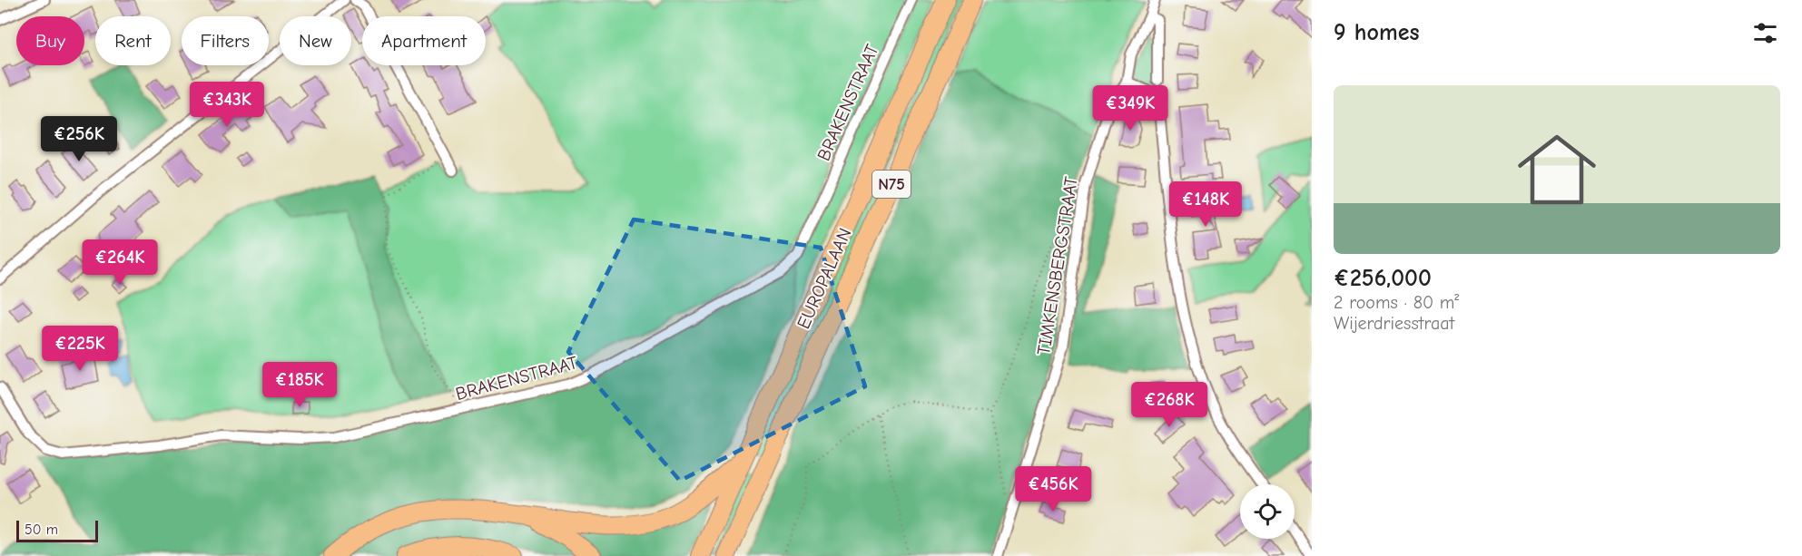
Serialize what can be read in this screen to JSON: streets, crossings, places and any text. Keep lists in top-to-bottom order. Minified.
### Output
{"streets":{"highway":["N75","EUROPALAAN"],"street":["BRAKENSTRAAT","TIMKENSBERGSTRAAT"]},"scale_bar":"50 m","page":{"heading":"9 homes","chip":["Buy","Rent","Filters","New","Apartment"],"list":[{"name":"€256,000","note":"2 rooms · 80 m² · Wijerdriesstraat"}],"price":["€343K","€349K","€256K","€148K","€264K","€225K","€185K","€268K","€456K"],"scale":"50 m"}}
